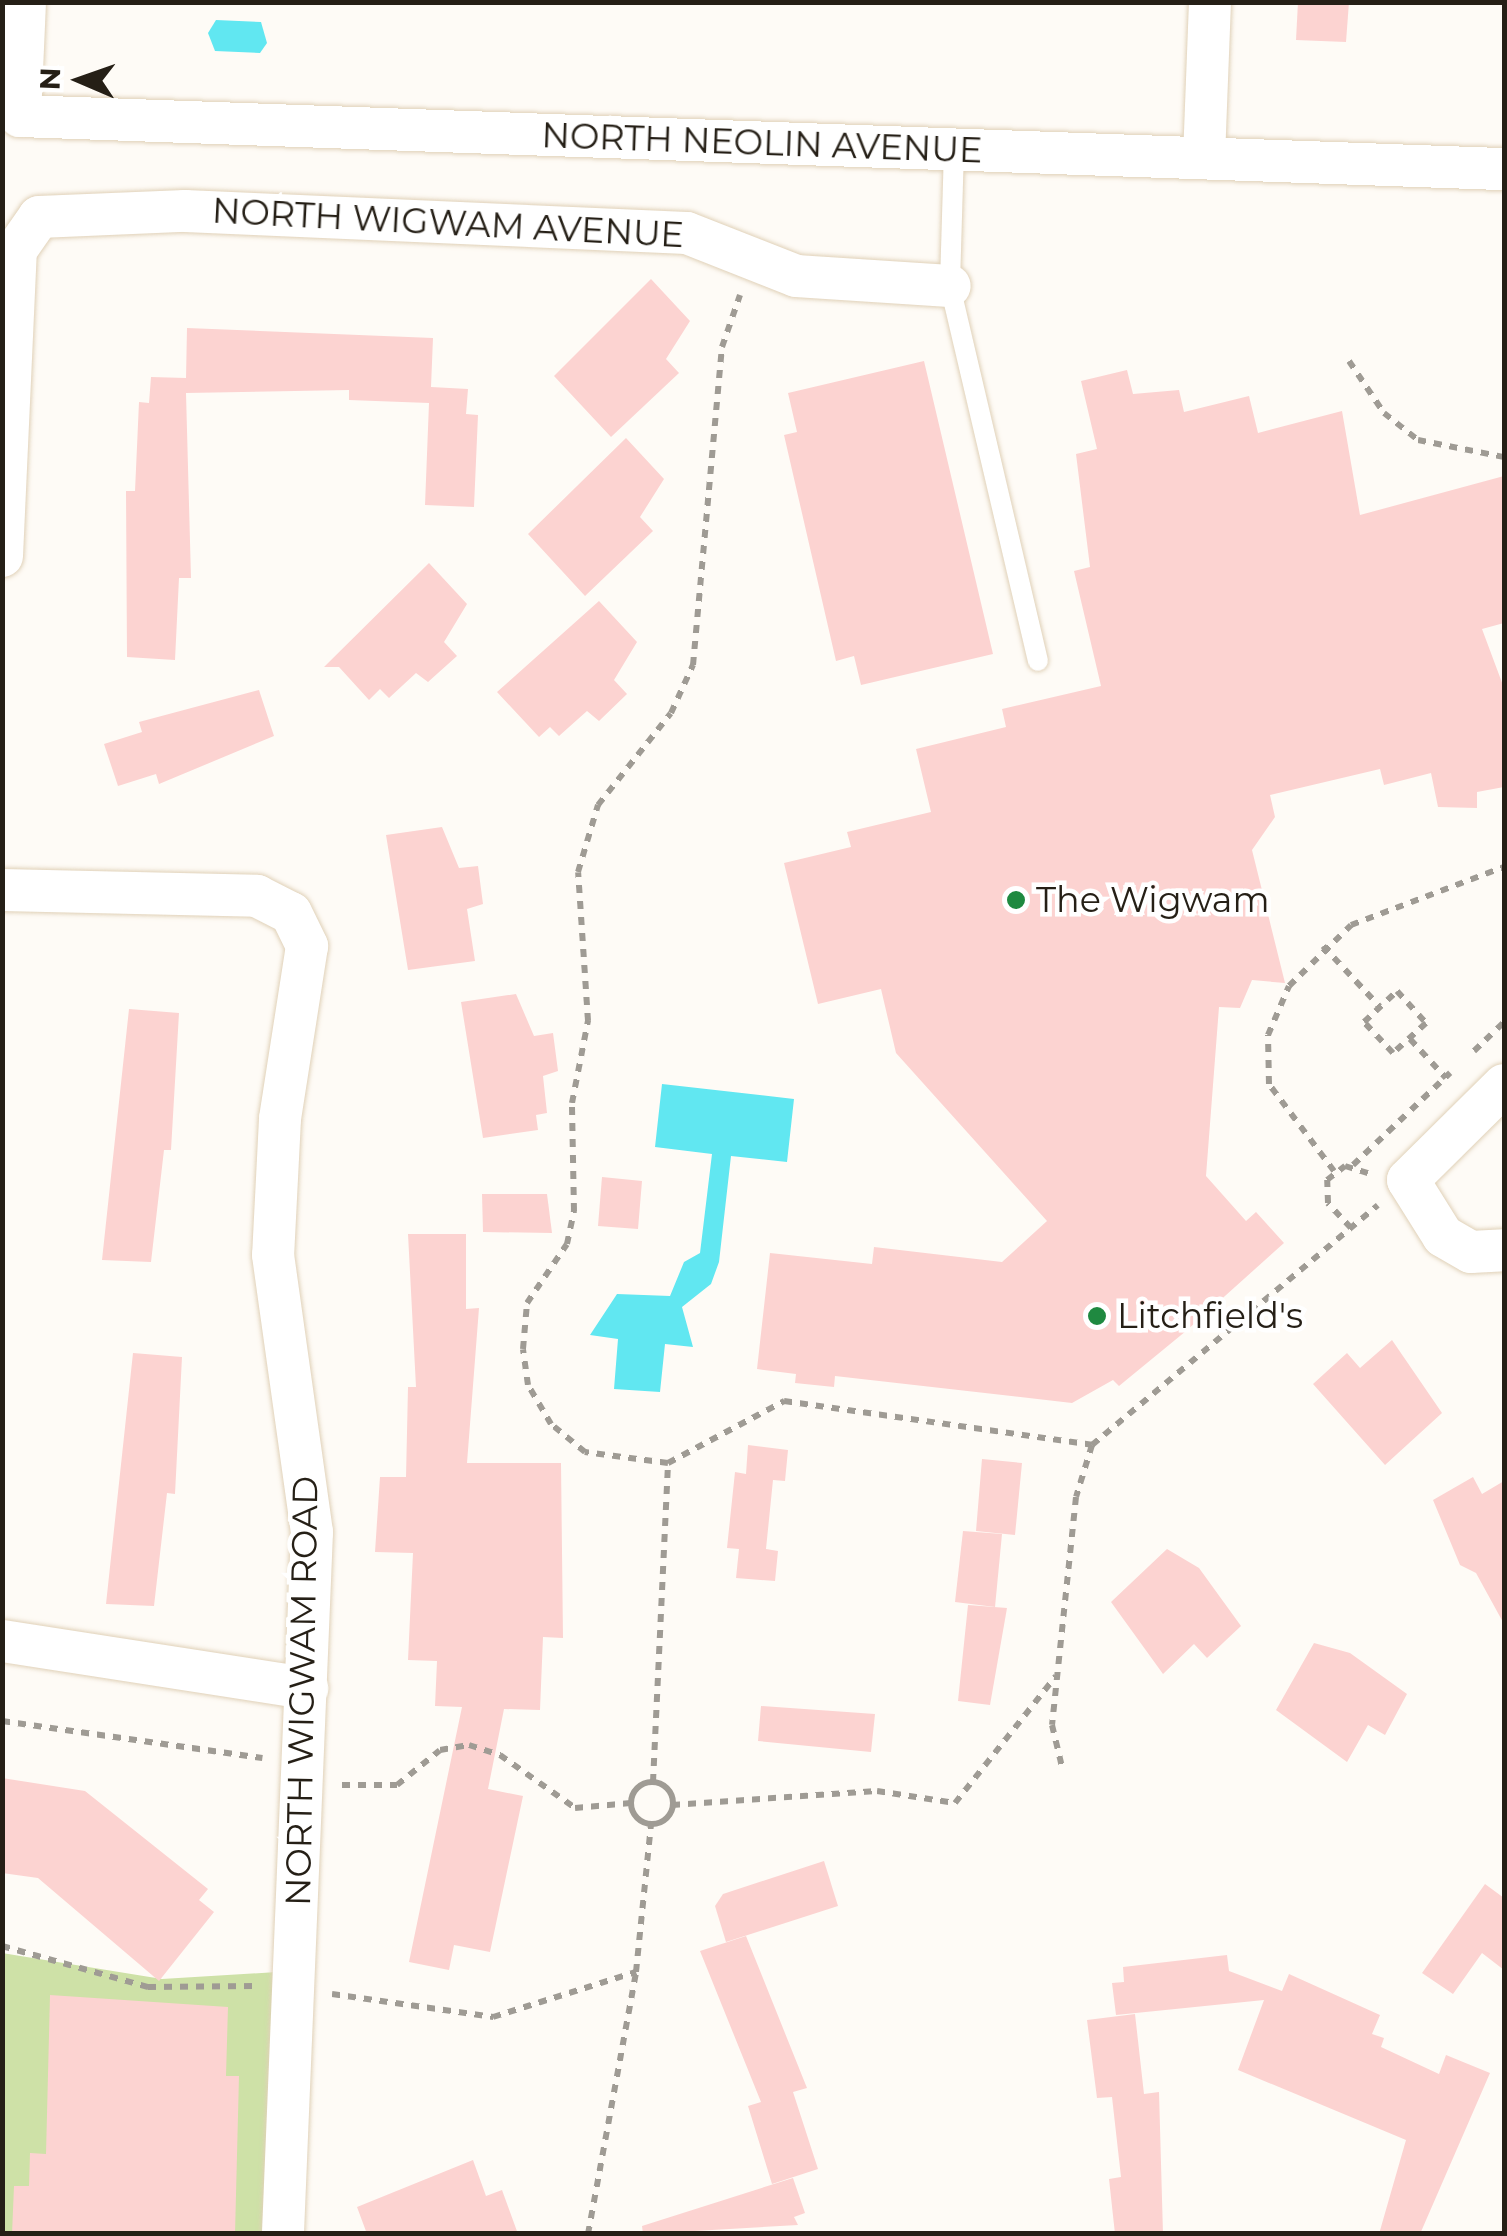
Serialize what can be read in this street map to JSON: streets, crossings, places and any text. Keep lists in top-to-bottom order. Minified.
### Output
{"streets":{"street":["NORTH NEOLIN AVENUE","NORTH WIGWAM AVENUE","NORTH WIGWAM ROAD"]},"places":["The Wigwam","Litchfield's"],"north":"left"}
